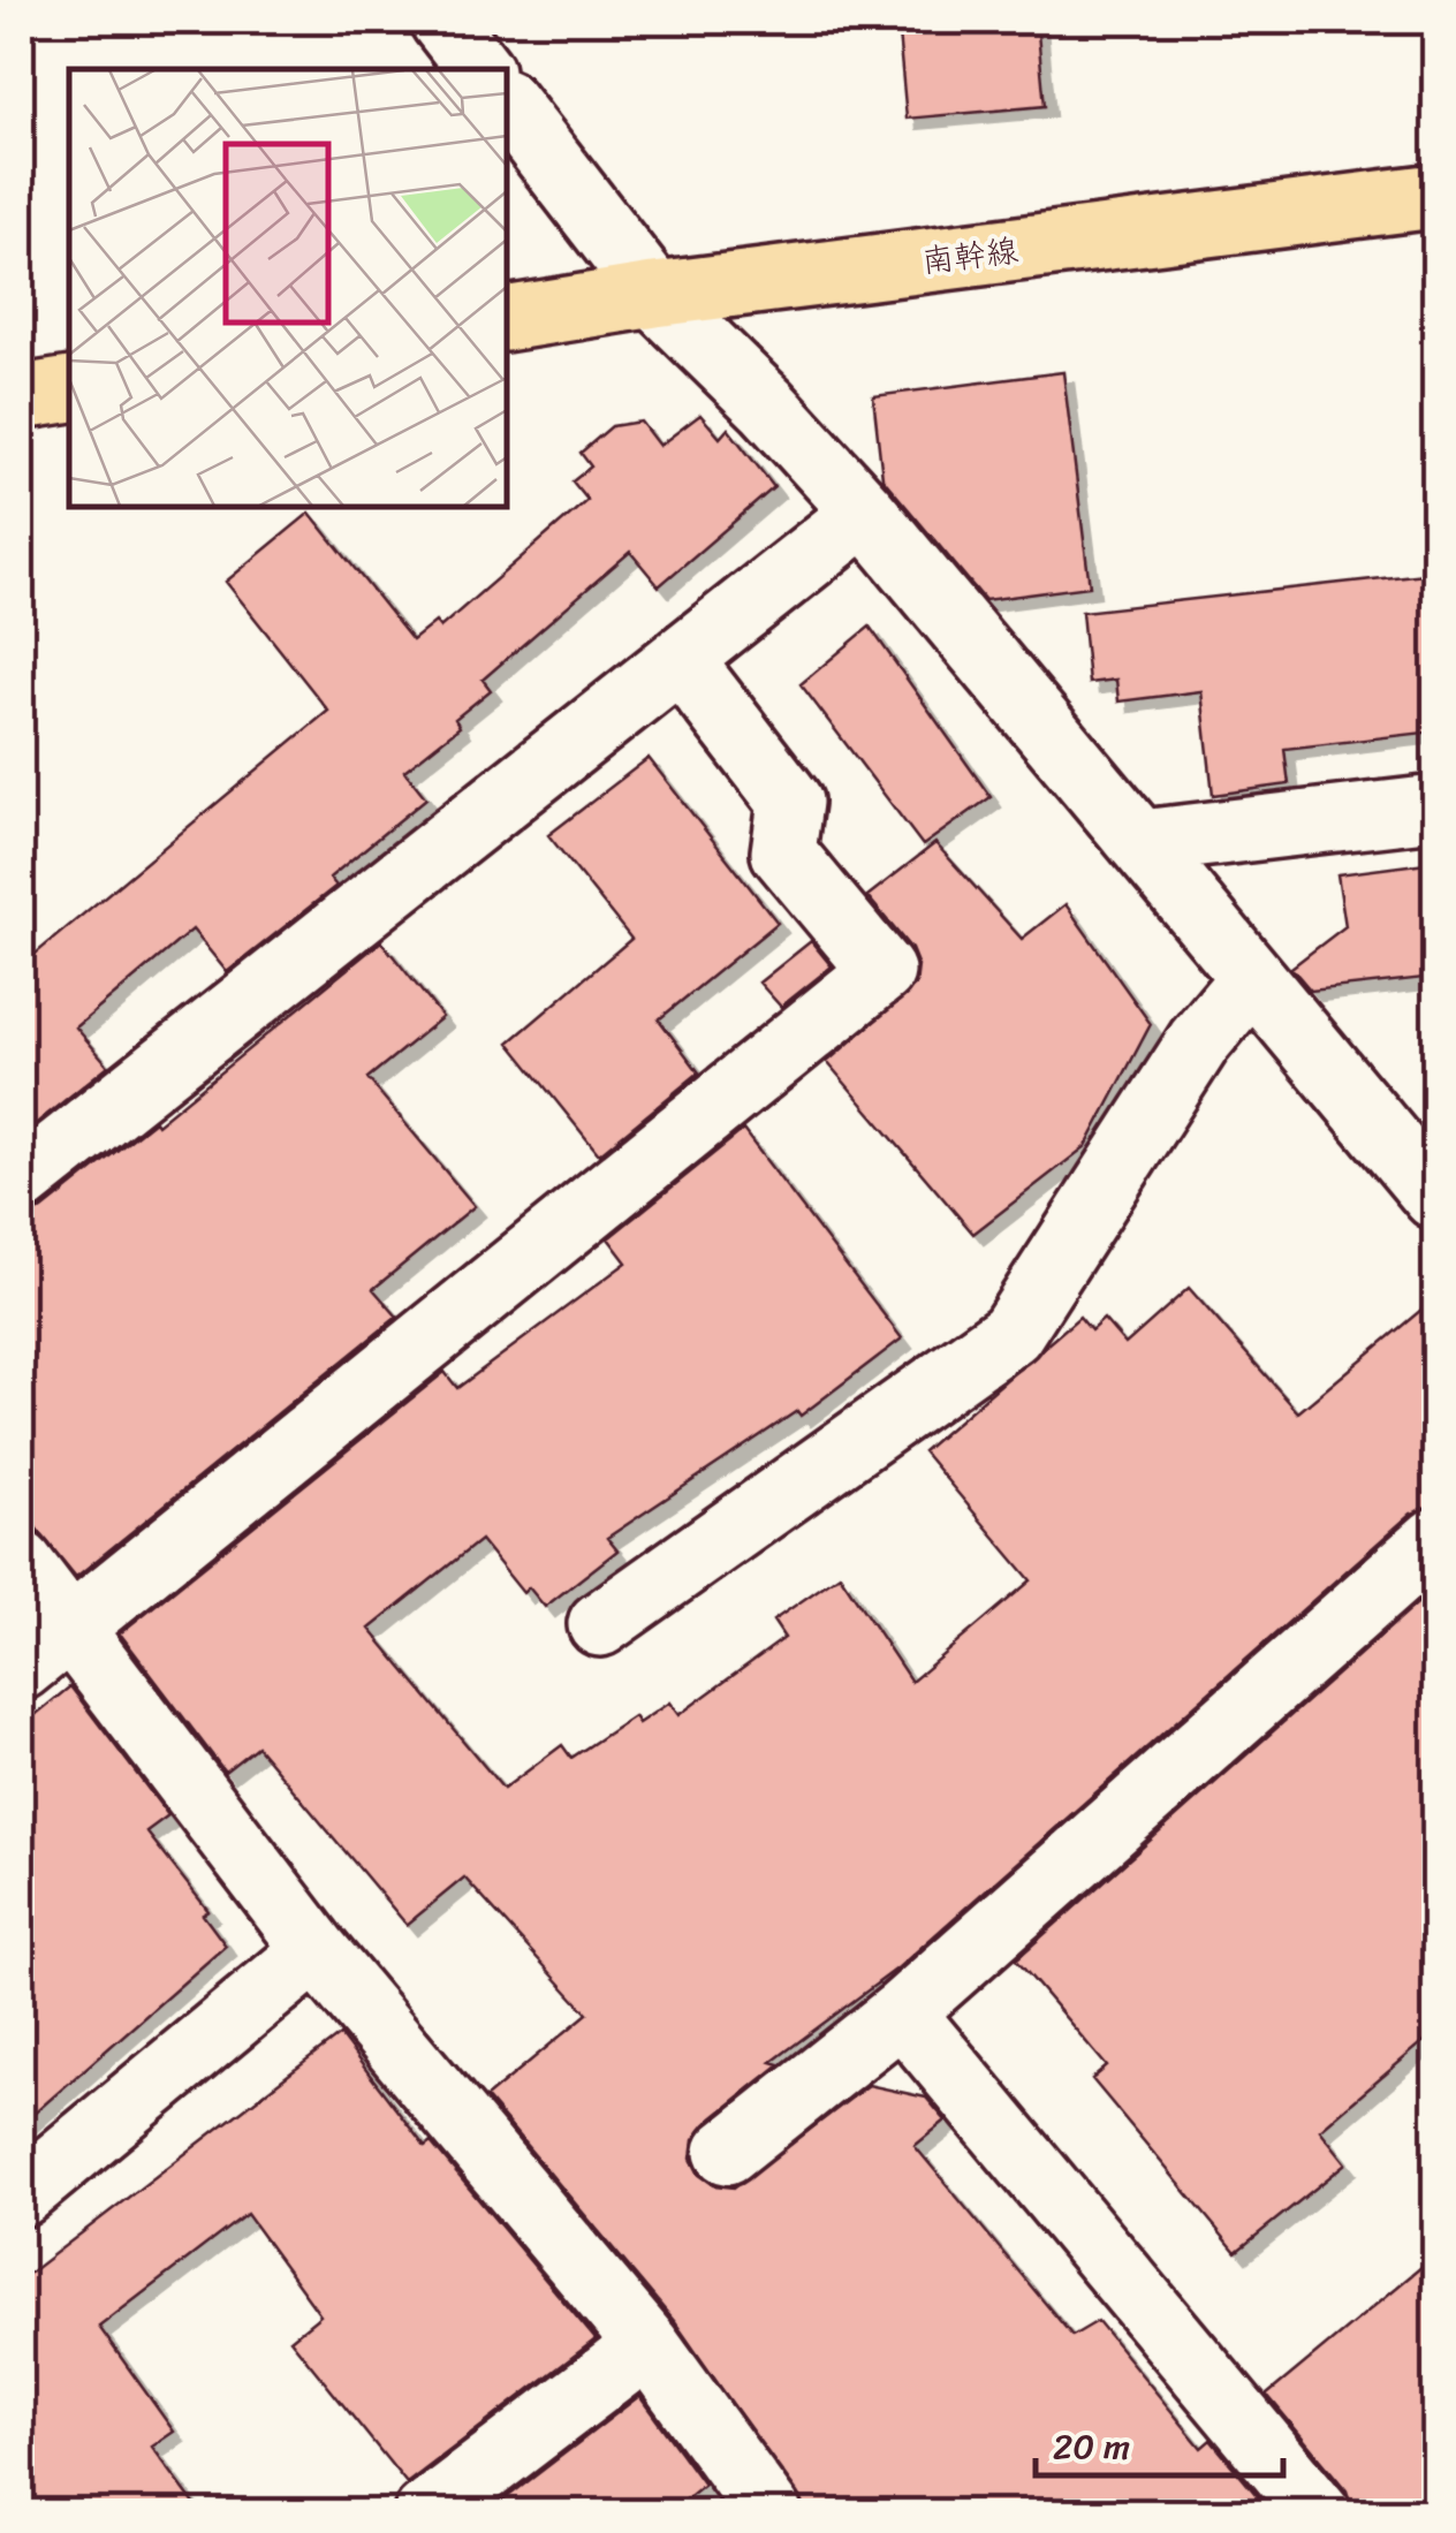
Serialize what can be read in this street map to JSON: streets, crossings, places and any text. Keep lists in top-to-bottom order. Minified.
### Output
{"streets":{"main road":["南幹線"]},"scale_bar":"20 m"}
